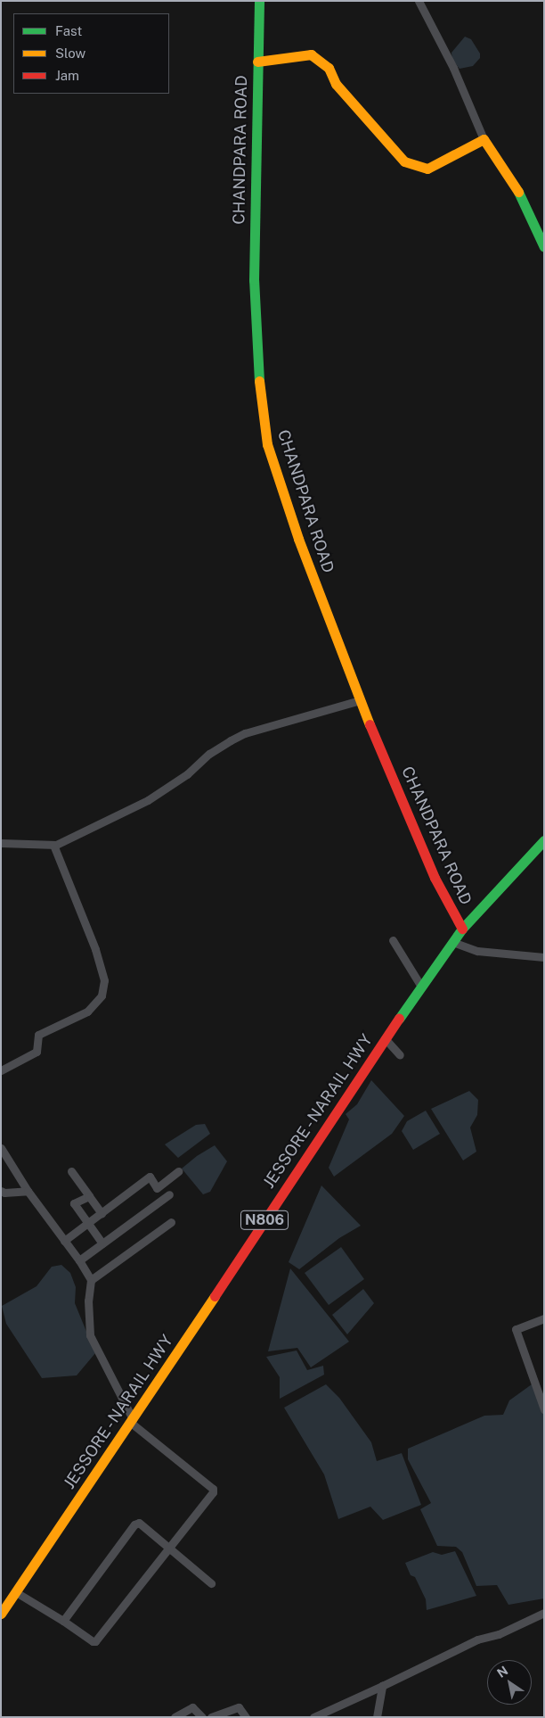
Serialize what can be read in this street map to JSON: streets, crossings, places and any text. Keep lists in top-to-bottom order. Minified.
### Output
{"streets":{"main road":["CHANDPARA ROAD","JESSORE - NARAIL HWY","N806"]},"crossings":[["CHANDPARA ROAD","JESSORE - NARAIL HWY"]],"legend":["Fast","Slow","Jam"],"north":"top left"}
